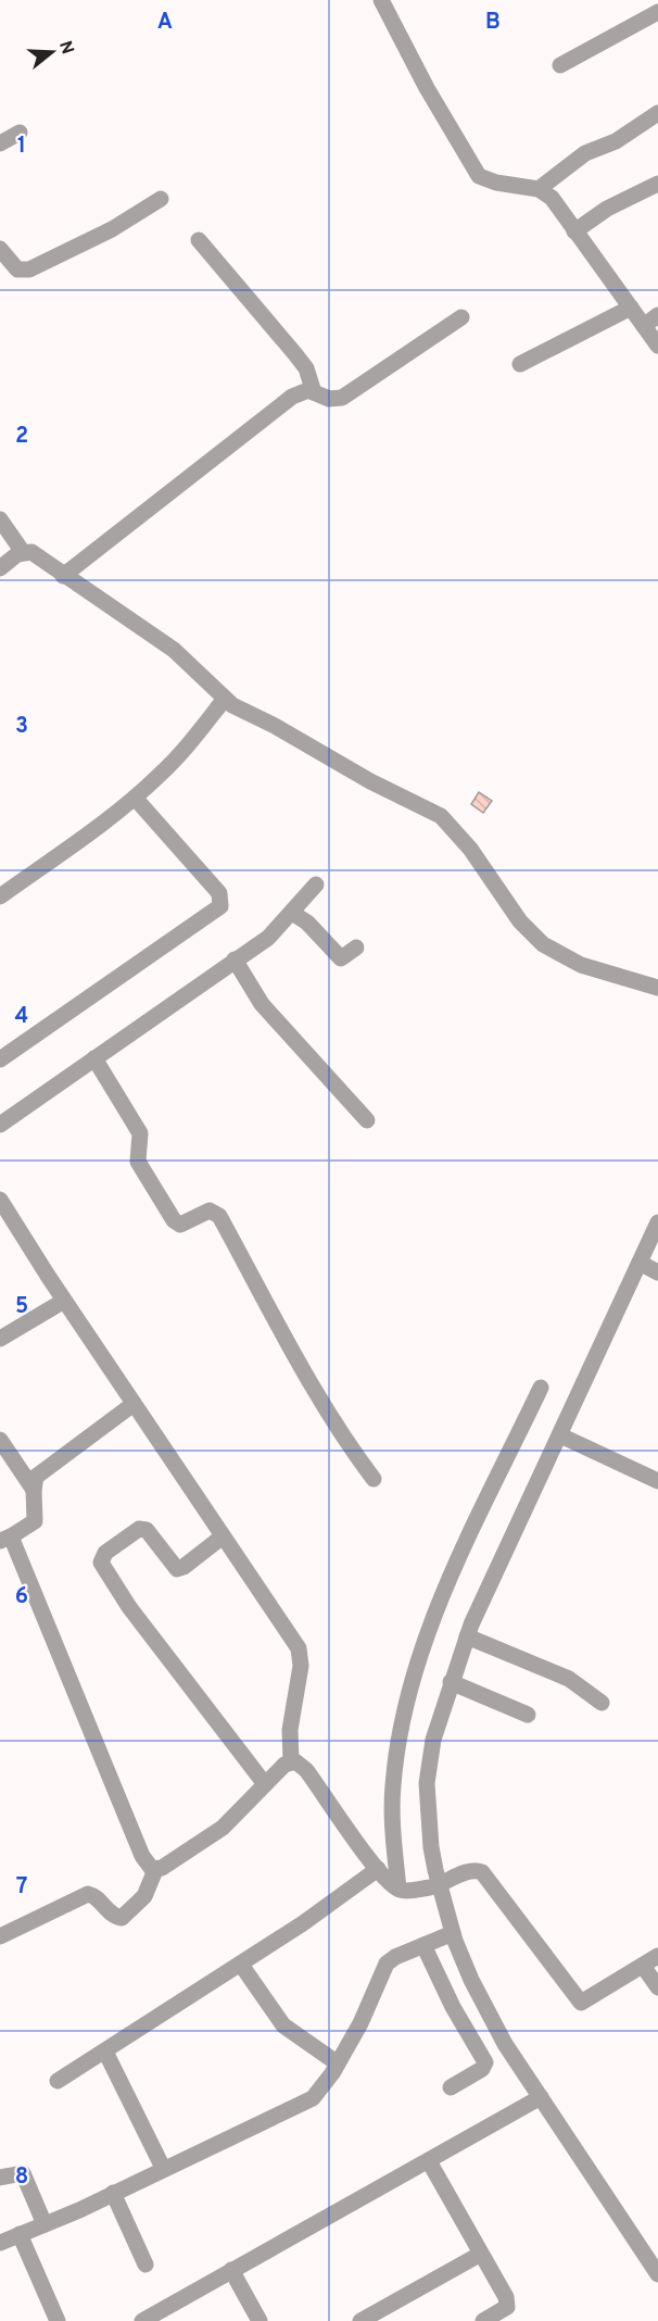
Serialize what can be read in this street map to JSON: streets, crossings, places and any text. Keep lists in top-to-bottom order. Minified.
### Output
{"north":"right","grid":{"columns":["A","B"],"rows":["1","2","3","4","5","6","7","8"]}}
